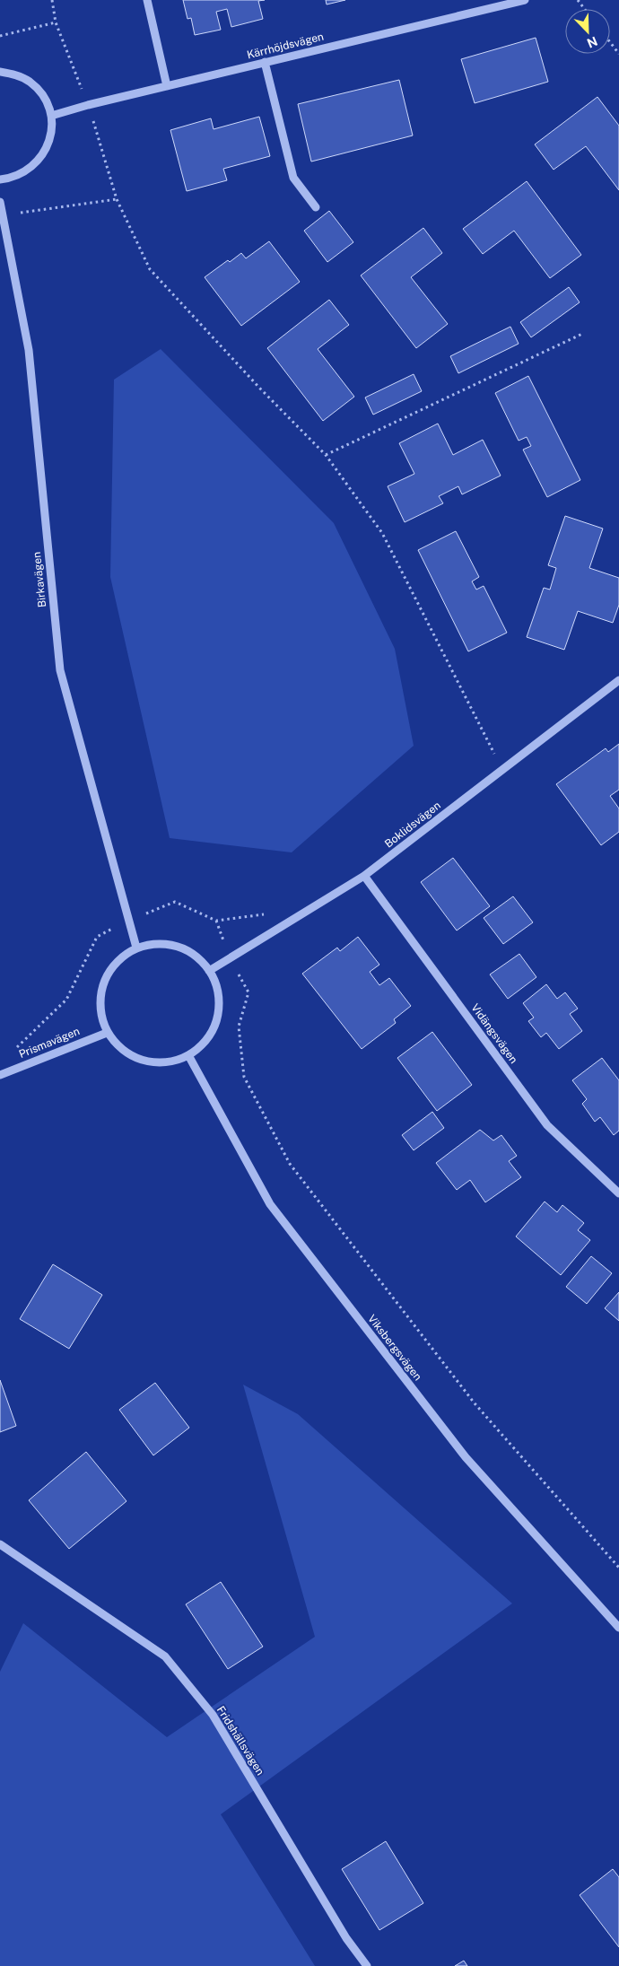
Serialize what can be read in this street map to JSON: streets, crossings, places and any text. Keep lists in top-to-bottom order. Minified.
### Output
{"streets":{"street":["Kärrhöjdsvägen","Birkavägen","Boklidsvägen","Vidängsvägen","Prismavägen","Viksbergsvägen","Fridshällsvägen"]},"crossings":[["Birkavägen","Boklidsvägen"],["Birkavägen","Prismavägen"],["Birkavägen","Viksbergsvägen"],["Boklidsvägen","Vidängsvägen"],["Boklidsvägen","Prismavägen"],["Boklidsvägen","Viksbergsvägen"],["Prismavägen","Viksbergsvägen"]],"north":"bottom right"}
